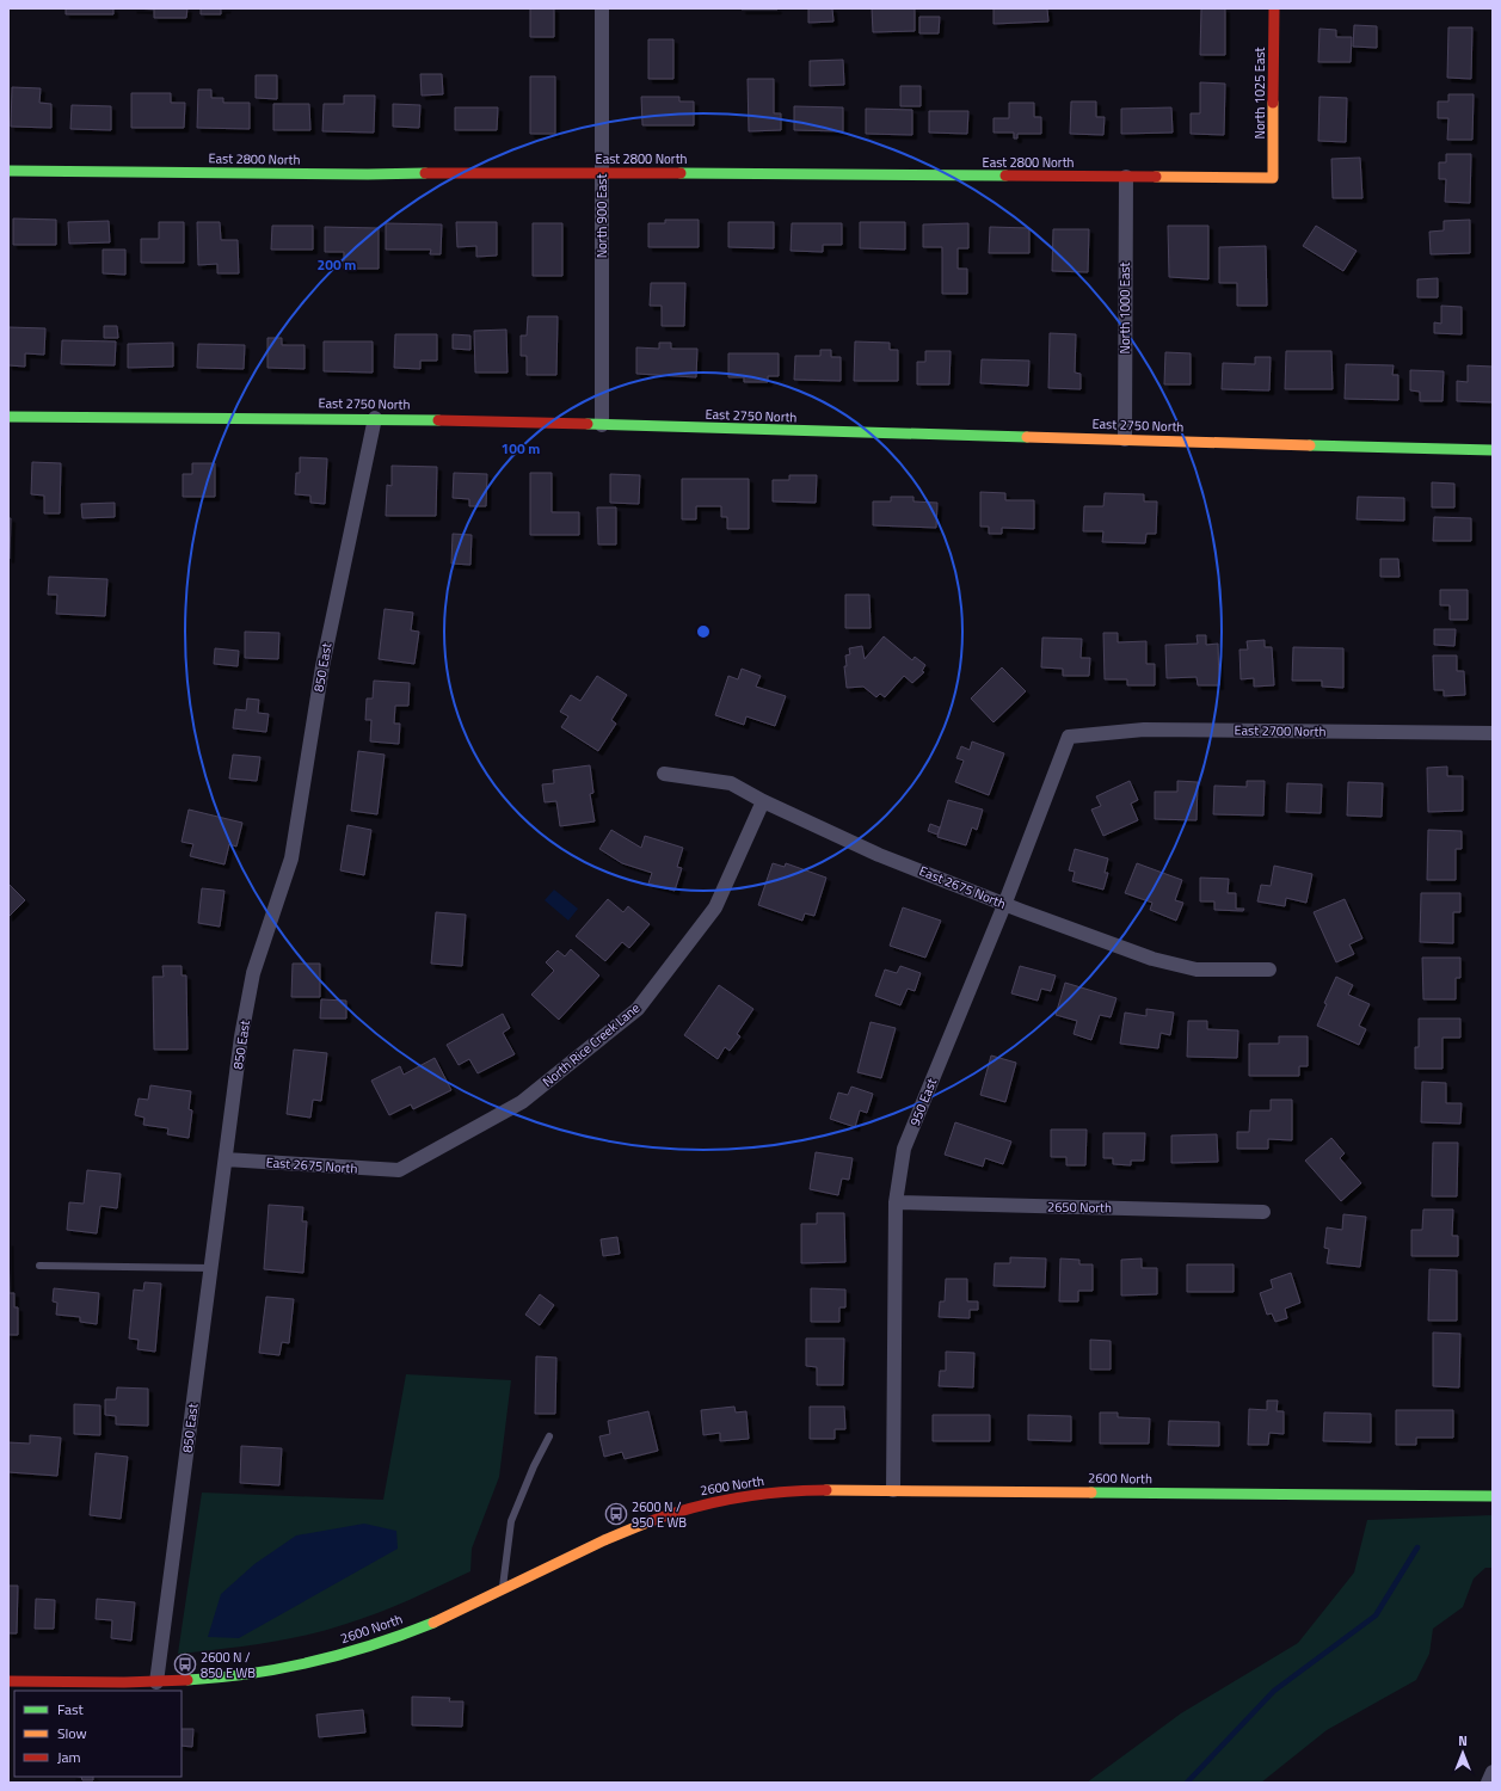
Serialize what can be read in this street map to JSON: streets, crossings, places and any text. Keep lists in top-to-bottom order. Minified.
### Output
{"streets":{"street":["North 1025 East","East 2800 North","North 900 East","North 1000 East","East 2750 North","850 East","East 2700 North","East 2675 North","North Rice Creek Lane","950 East","2650 North","2600 North"]},"crossings":[["North 1025 East","East 2800 North"],["East 2800 North","North 900 East"],["East 2800 North","North 1000 East"],["North 900 East","East 2750 North"],["North 1000 East","East 2750 North"],["East 2750 North","850 East"],["850 East","East 2675 North"],["850 East","2600 North"],["East 2700 North","950 East"],["East 2675 North","North Rice Creek Lane"],["East 2675 North","950 East"],["950 East","2650 North"],["950 East","2600 North"]],"places":{"bus stop":["2600 N / 950 E WB","2600 N / 850 E WB"]},"legend":["Fast","Slow","Jam"],"north":"top","rings":["200 m","100 m"]}
